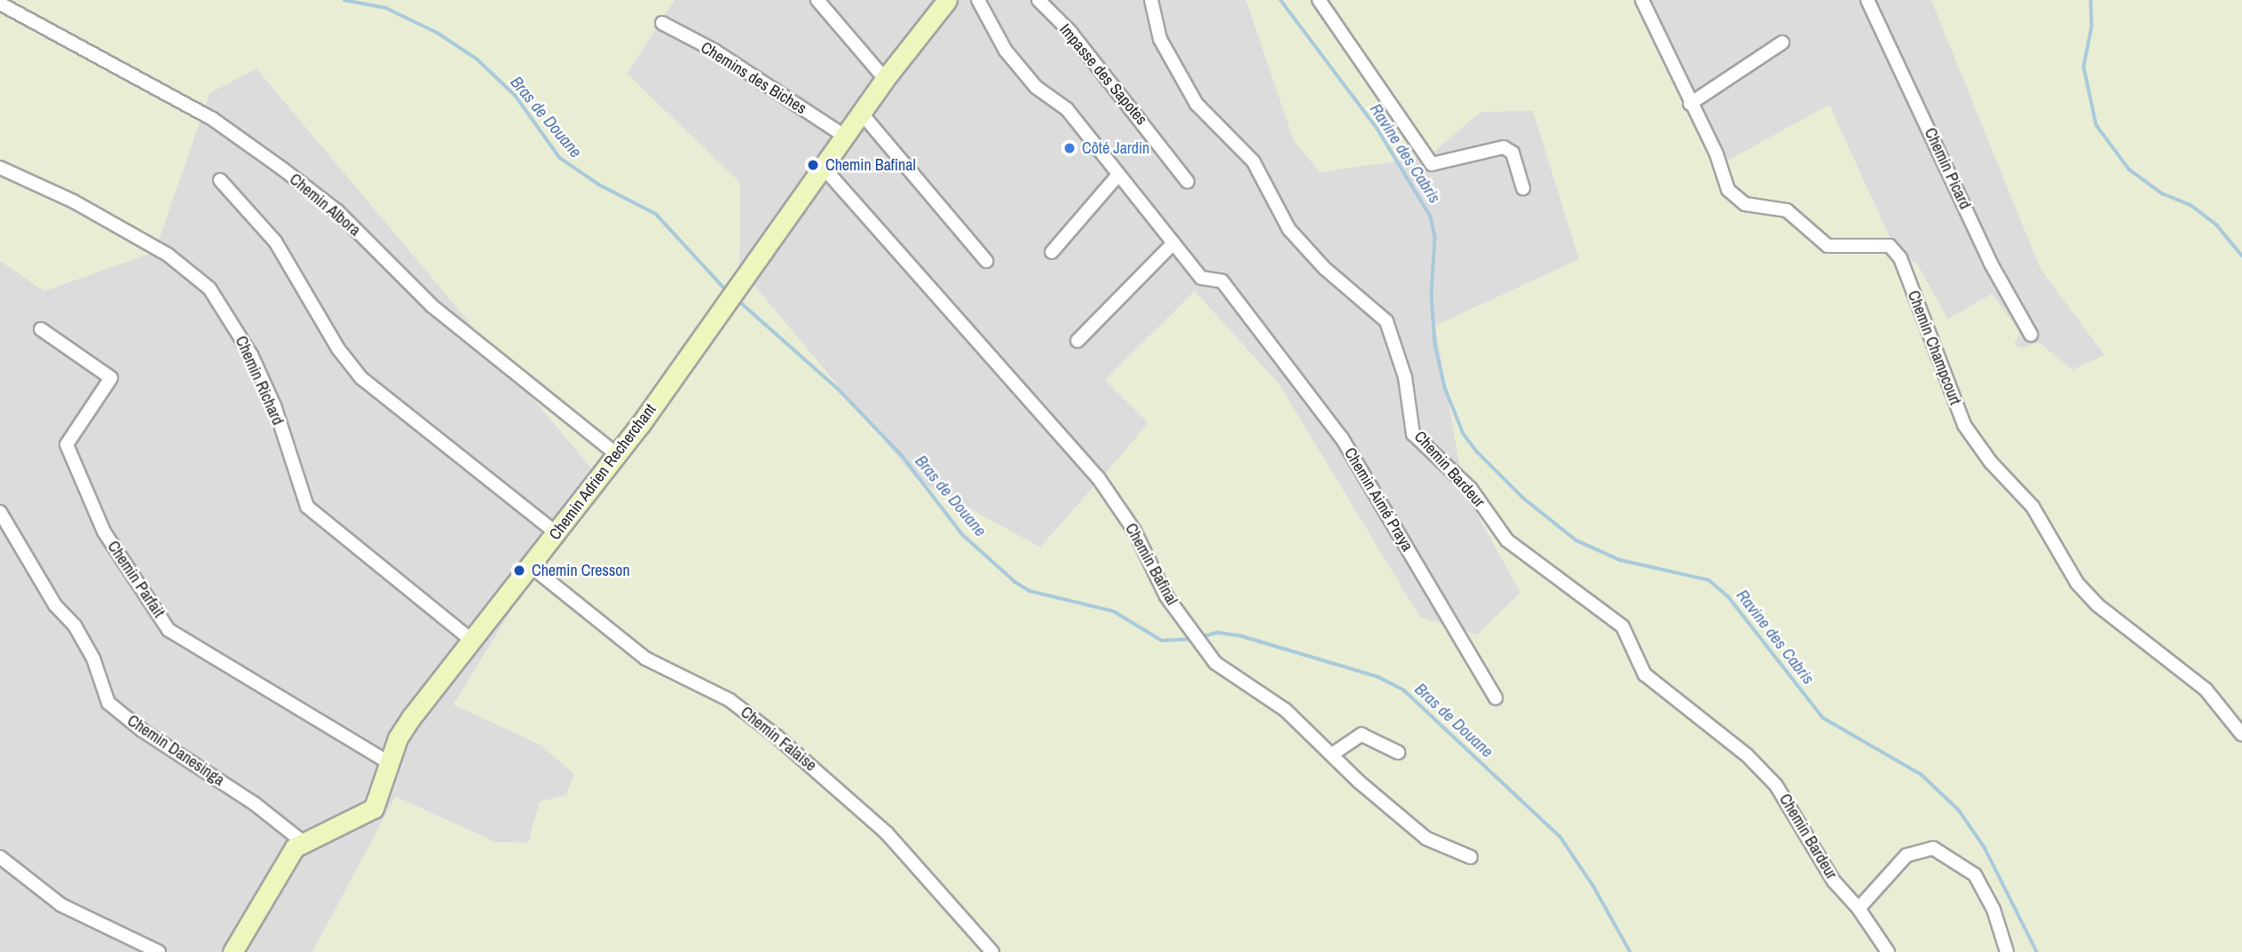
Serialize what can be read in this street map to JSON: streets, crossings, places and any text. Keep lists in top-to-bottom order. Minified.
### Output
{"streets":{"main road":["Chemin Adrien Recherchant"],"street":["Impasse des Sapotes","Chemins des Biches","Chemin Picard","Chemin Albora","Chemin Champcourt","Chemin Richard","Chemin Bardeur","Chemin Aimé Praya","Chemin Bafinal","Chemin Parfait","Chemin Falaise","Chemin Danesinga"]},"crossings":[["Chemins des Biches","Chemin Adrien Recherchant"],["Chemin Albora","Chemin Adrien Recherchant"],["Chemin Richard","Chemin Adrien Recherchant"],["Chemin Adrien Recherchant","Chemin Bafinal"],["Chemin Adrien Recherchant","Chemin Parfait"],["Chemin Adrien Recherchant","Chemin Falaise"],["Chemin Adrien Recherchant","Chemin Danesinga"]],"water":["Bras de Douane","Ravine des Cabris"],"places":["Côté Jardin","Chemin Bafinal","Chemin Cresson"]}
